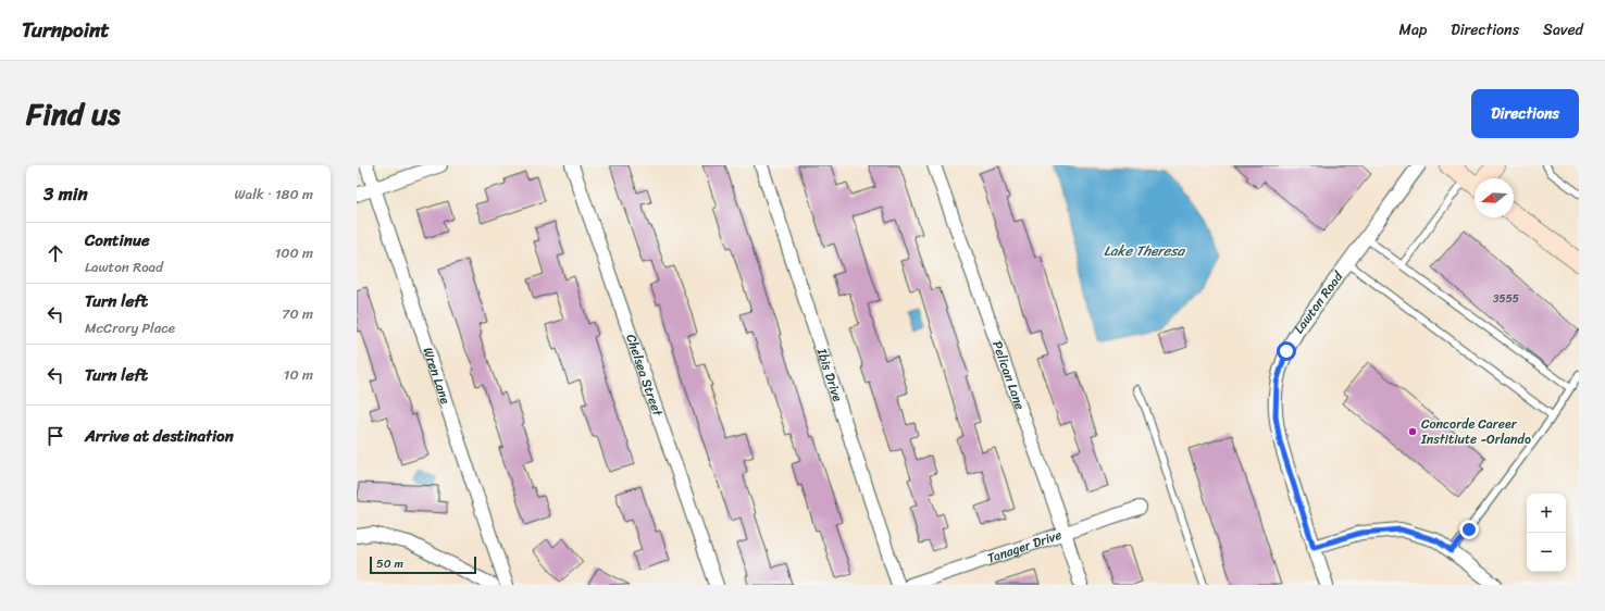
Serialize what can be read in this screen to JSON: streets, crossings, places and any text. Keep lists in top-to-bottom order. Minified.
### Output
{"streets":{"street":["Lawton Road","Wren Lane","Chelsea Street","Ibis Drive","Pelican Lane","Tanager Drive"]},"crossings":[["Pelican Lane","Tanager Drive"]],"water":["Lake Theresa"],"places":["Concorde Career Institiute -Orlando"],"house_numbers":["3555"],"scale_bar":"50 m","north":"left","page":{"header":"Turnpoint","nav":["Map","Directions","Saved"],"title":"Find us","buttons":"Directions","heading":["3 min","Walk · 180 m"],"list":[["Continue","Lawton Road","100 m"],["Turn left","McCrory Place","70 m"],["Turn left","10 m"],"Arrive at destination"],"map_buttons":["+","−"],"scale":"50 m"}}
